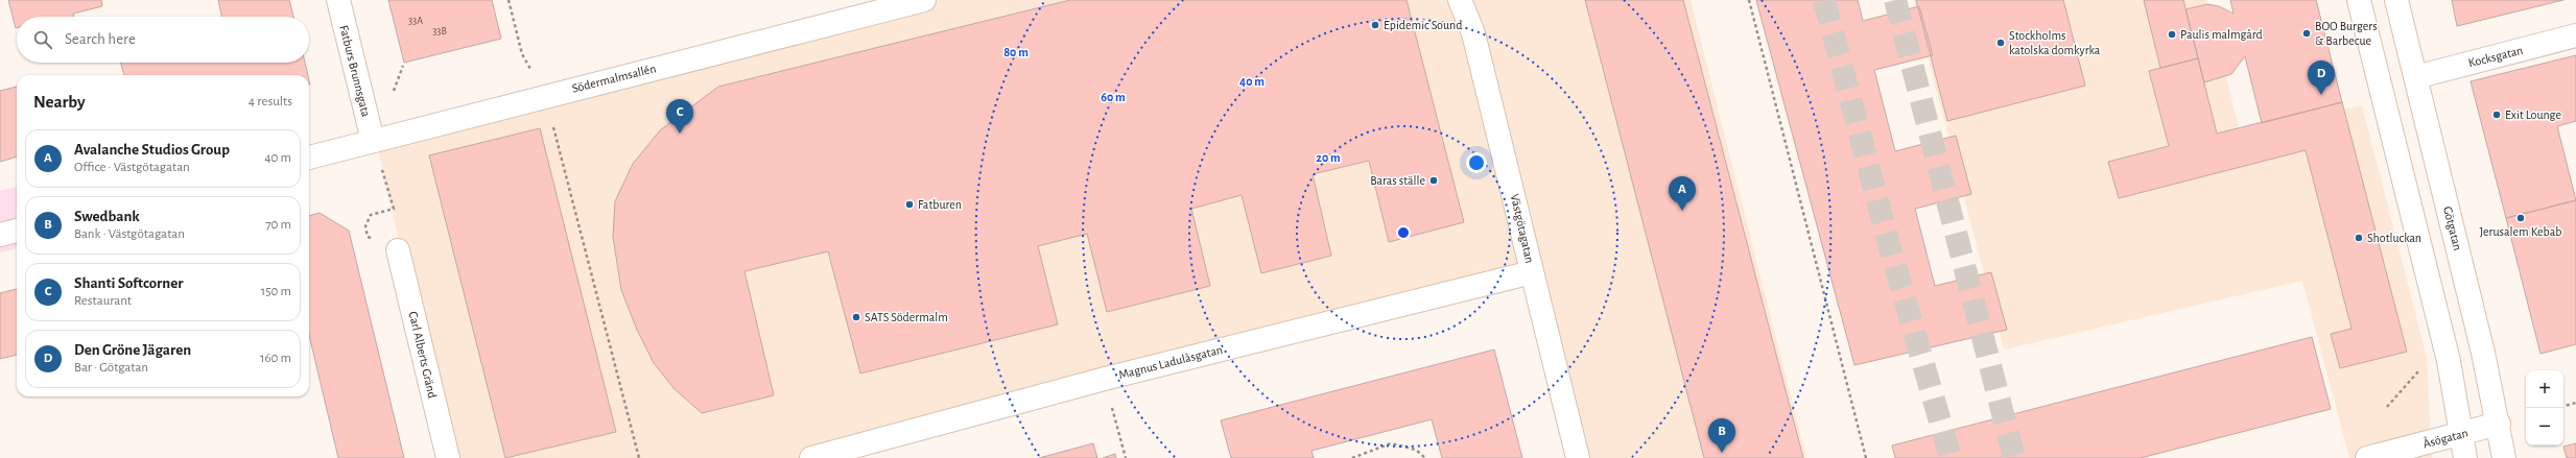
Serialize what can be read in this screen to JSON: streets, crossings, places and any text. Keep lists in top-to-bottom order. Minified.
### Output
{"streets":{"street":["Kocksgatan","Fatburs Brunnsgata","Södermalmsallén","Västgötagatan","Götgatan","Carl Alberts Gränd","Magnus Ladulåsgatan","Åsögatan"]},"crossings":[["Kocksgatan","Götgatan"],["Fatburs Brunnsgata","Södermalmsallén"],["Västgötagatan","Magnus Ladulåsgatan"],["Götgatan","Åsögatan"]],"places":["Epidemic Sound","BOO Burgers & Barbecue","Paulis malmgård","Stockholms katolska domkyrka","Exit Lounge","Baras ställe","Fatburen","Jerusalem Kebab","Shotluckan","SATS Södermalm"],"house_numbers":["33A","33B"],"page":{"search":"Search here","pins":["D","C","A","B"],"heading":["Nearby","4 results"],"list":[{"mark":"A","name":"Avalanche Studios Group","note":"Office · Västgötagatan","value":"40 m"},{"mark":"B","name":"Swedbank","note":"Bank · Västgötagatan","value":"70 m"},{"mark":"C","name":"Shanti Softcorner","note":"Restaurant","value":"150 m"},{"mark":"D","name":"Den Gröne Jägaren","note":"Bar · Götgatan","value":"160 m"}],"map_buttons":["+","−"]},"rings":["80 m","40 m","60 m","20 m"]}
